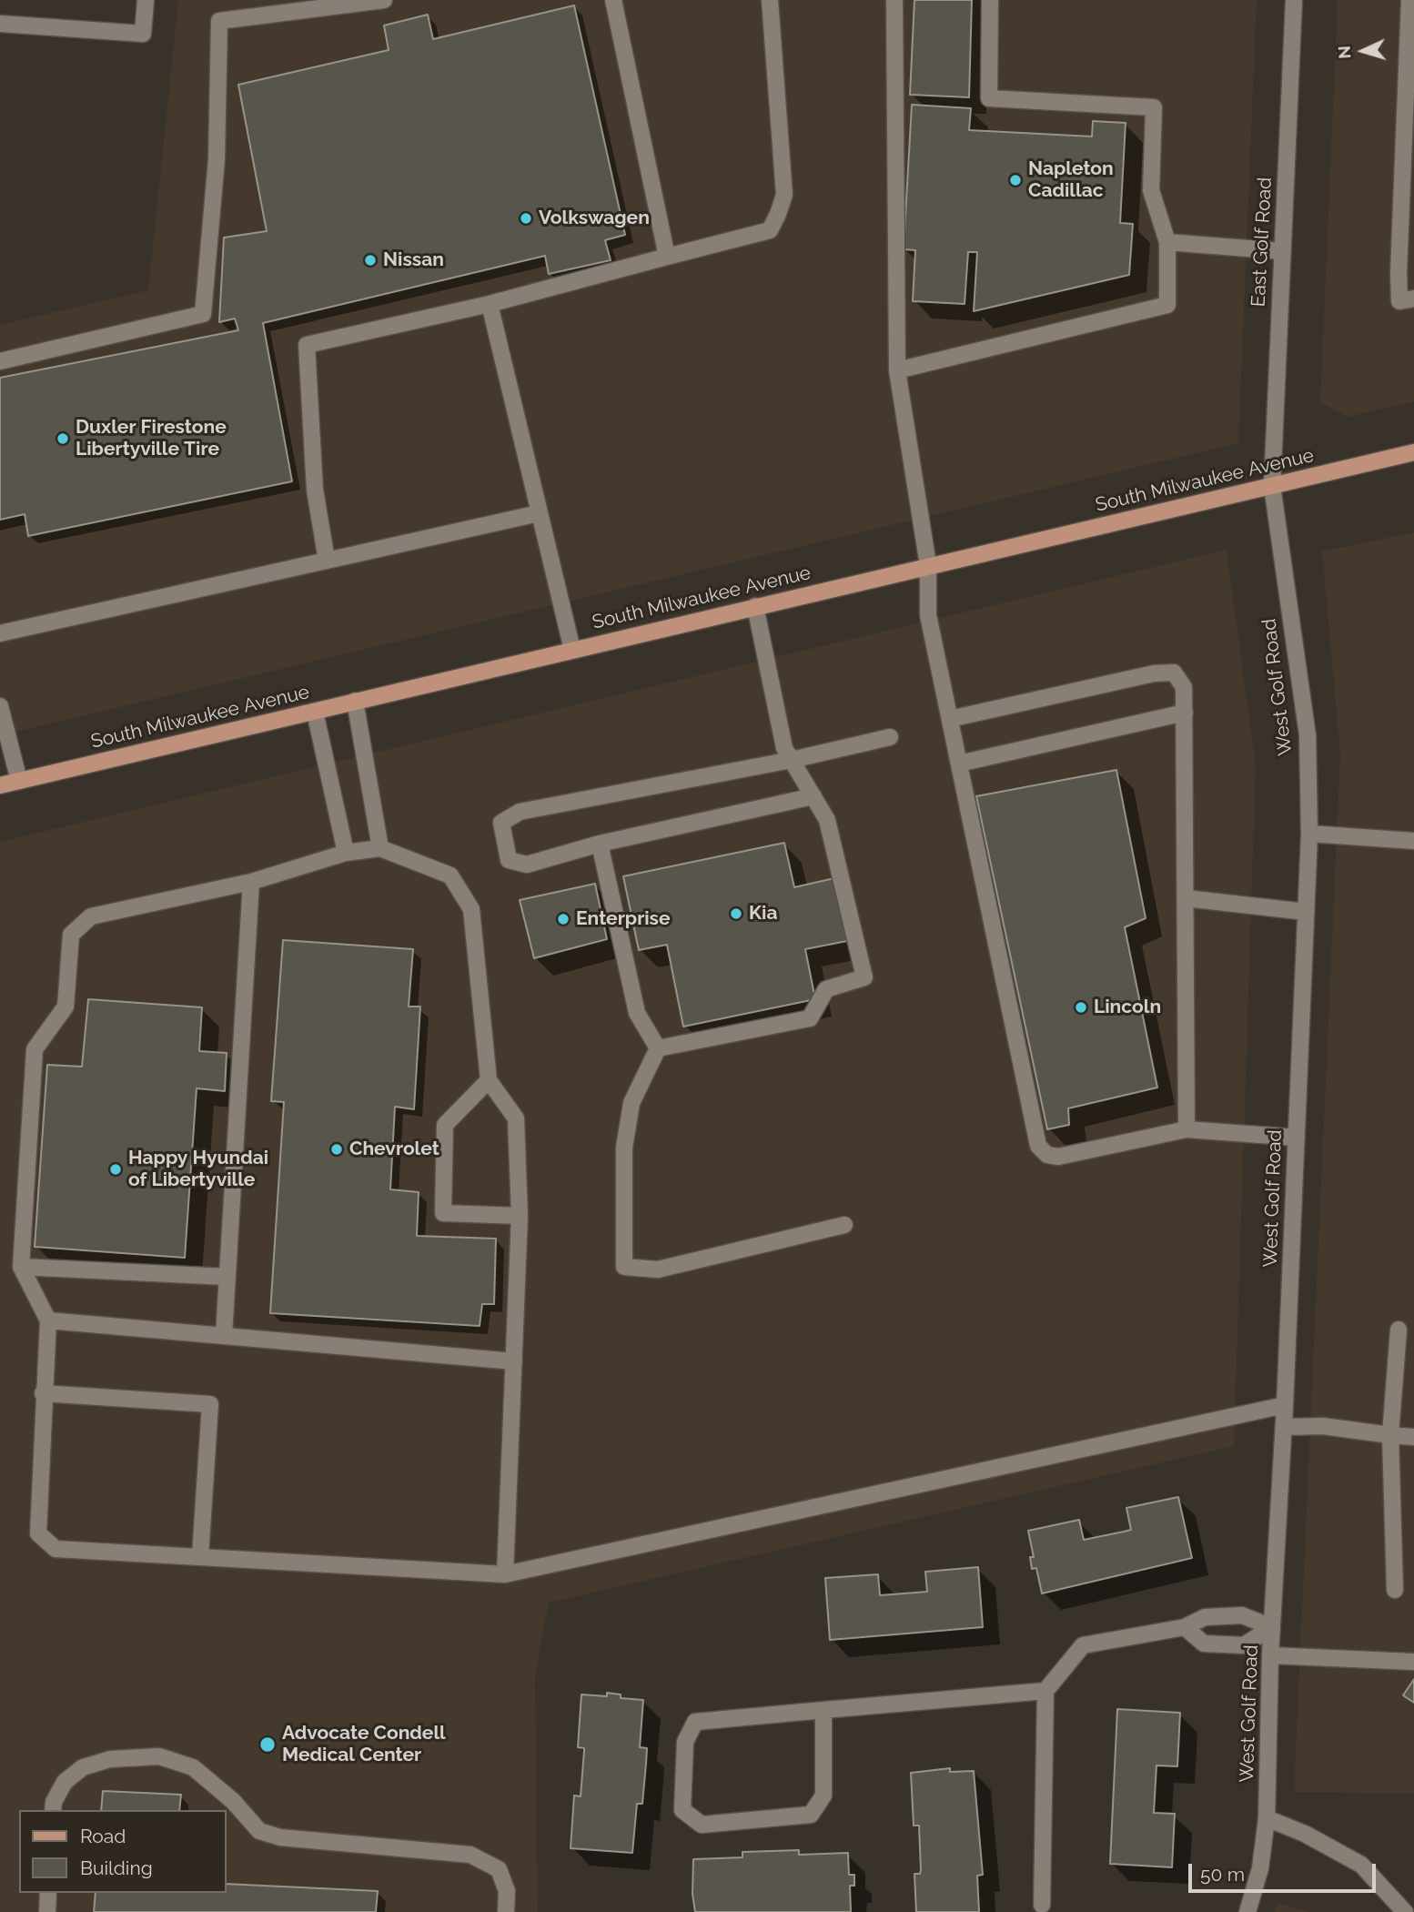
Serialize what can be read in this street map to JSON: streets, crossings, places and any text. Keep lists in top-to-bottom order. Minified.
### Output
{"streets":{"main road":["South Milwaukee Avenue"],"street":["East Golf Road","West Golf Road"]},"crossings":[["East Golf Road","South Milwaukee Avenue"],["East Golf Road","West Golf Road"],["South Milwaukee Avenue","West Golf Road"]],"places":["Napleton Cadillac","Volkswagen","Nissan","Duxler Firestone Libertyville Tire","Kia","Enterprise","Lincoln","Chevrolet","Happy Hyundai of Libertyville","Advocate Condell Medical Center"],"legend":["Road","Building"],"scale_bar":"50 m","north":"left"}
